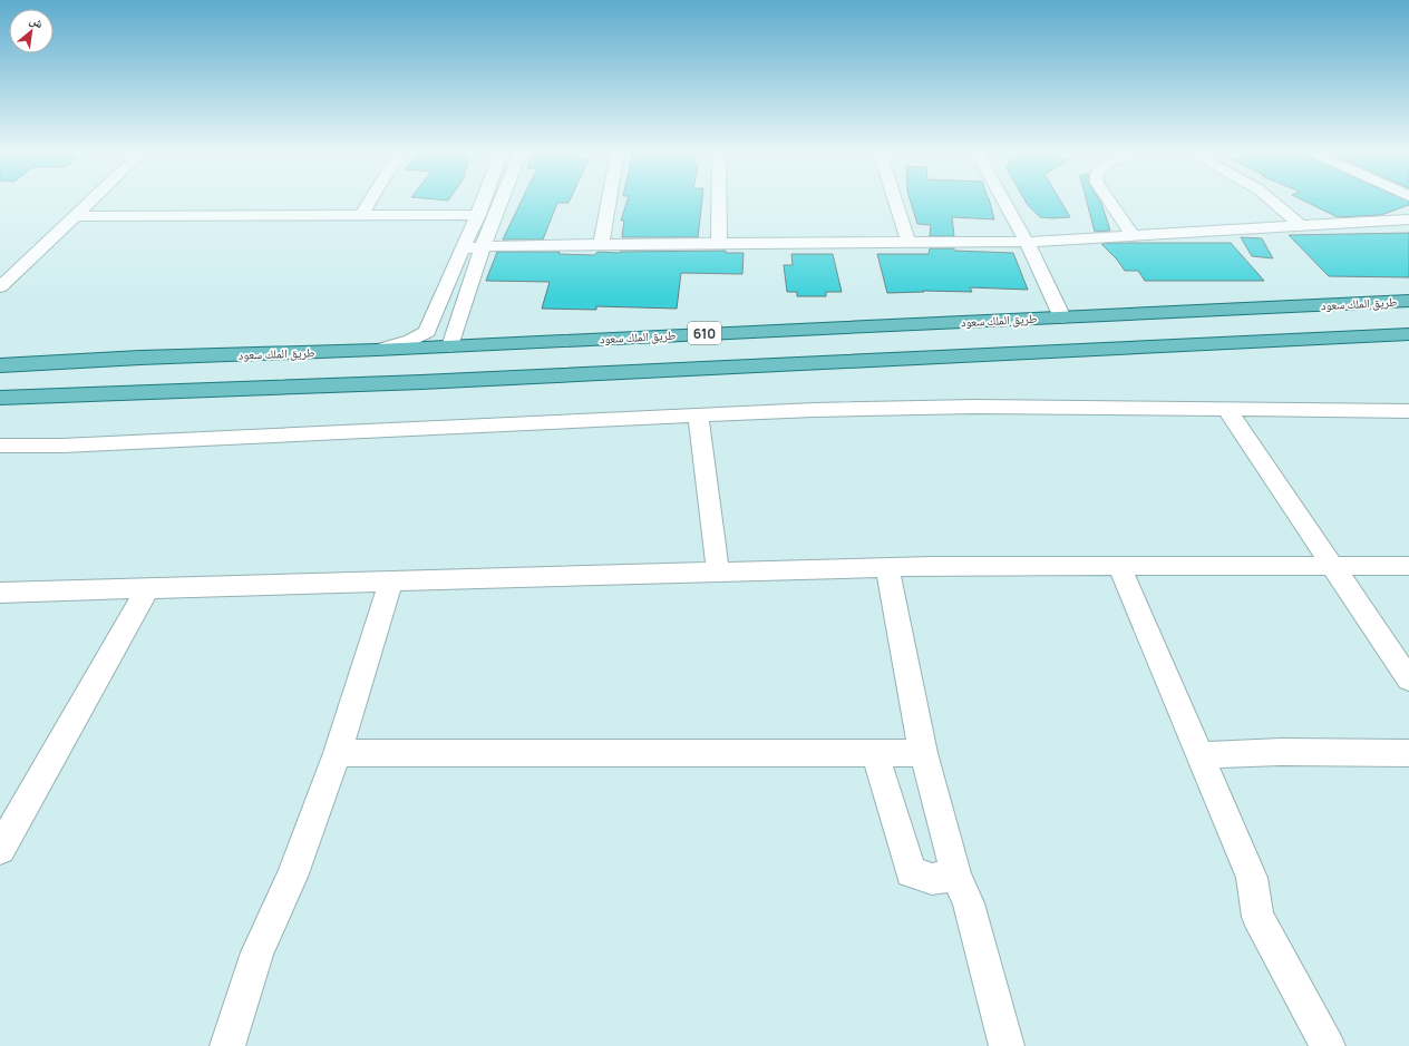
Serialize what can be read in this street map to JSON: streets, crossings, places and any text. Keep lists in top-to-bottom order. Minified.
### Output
{"streets":{"main road":["طريق الملك سعود","610"]},"north":"top right"}
